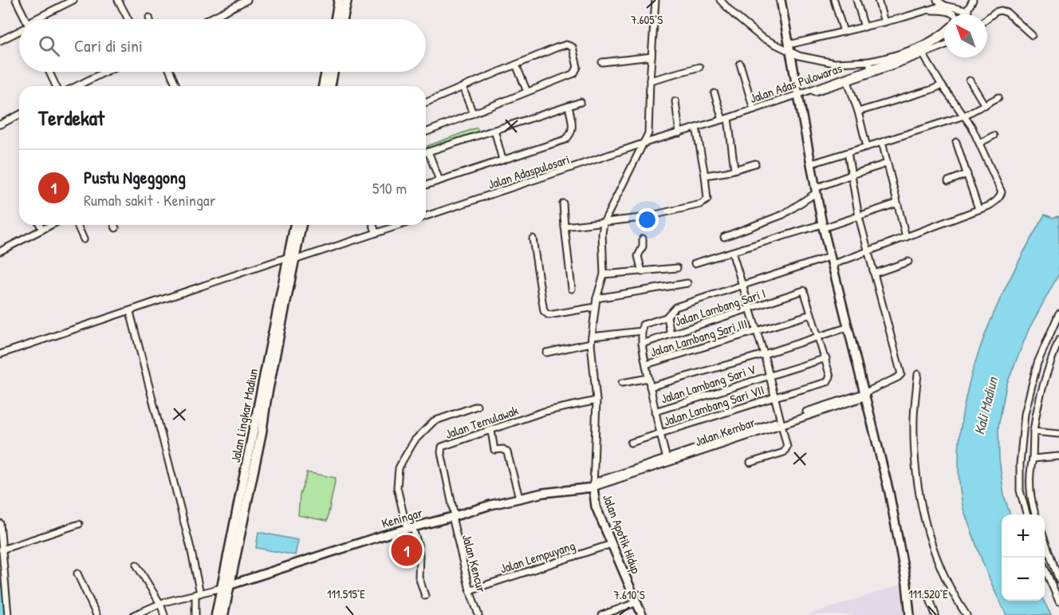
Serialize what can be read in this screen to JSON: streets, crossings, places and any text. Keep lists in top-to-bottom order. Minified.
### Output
{"streets":{"main road":["Jalan Lingkar Madiun"],"street":["Jalan Adas Pulowaras","Jalan Adaspulosari","Jalan Lambang Sari I","Jalan Lambang Sari III","Jalan Lambang Sari V","Jalan Lambang Sari VII","Jalan Temulawak","Jalan Kembar","Keningar","Jalan Apotik Hidup","Jalan Lempuyang","Jalan Kencur"]},"crossings":[["Jalan Adas Pulowaras","Jalan Adaspulosari"],["Jalan Lambang Sari I","Jalan Lambang Sari III"],["Jalan Lambang Sari V","Jalan Lambang Sari VII"],["Jalan Lingkar Madiun","Keningar"],["Jalan Temulawak","Keningar"],["Jalan Temulawak","Jalan Kencur"],["Jalan Kembar","Keningar"],["Jalan Kembar","Jalan Apotik Hidup"],["Keningar","Jalan Apotik Hidup"],["Keningar","Jalan Kencur"],["Jalan Apotik Hidup","Jalan Lempuyang"],["Jalan Lempuyang","Jalan Kencur"]],"water":["Kali Madiun"],"north":"top left","page":{"search":"Cari di sini","heading":"Terdekat","list":[{"mark":"1","name":"Pustu Ngeggong","note":"Rumah sakit · Keningar","value":"510 m"}],"map_buttons":["+","−"],"pins":"1"},"coordinates":["7.605°S","111.515°E","111.520°E","7.610°S"]}
